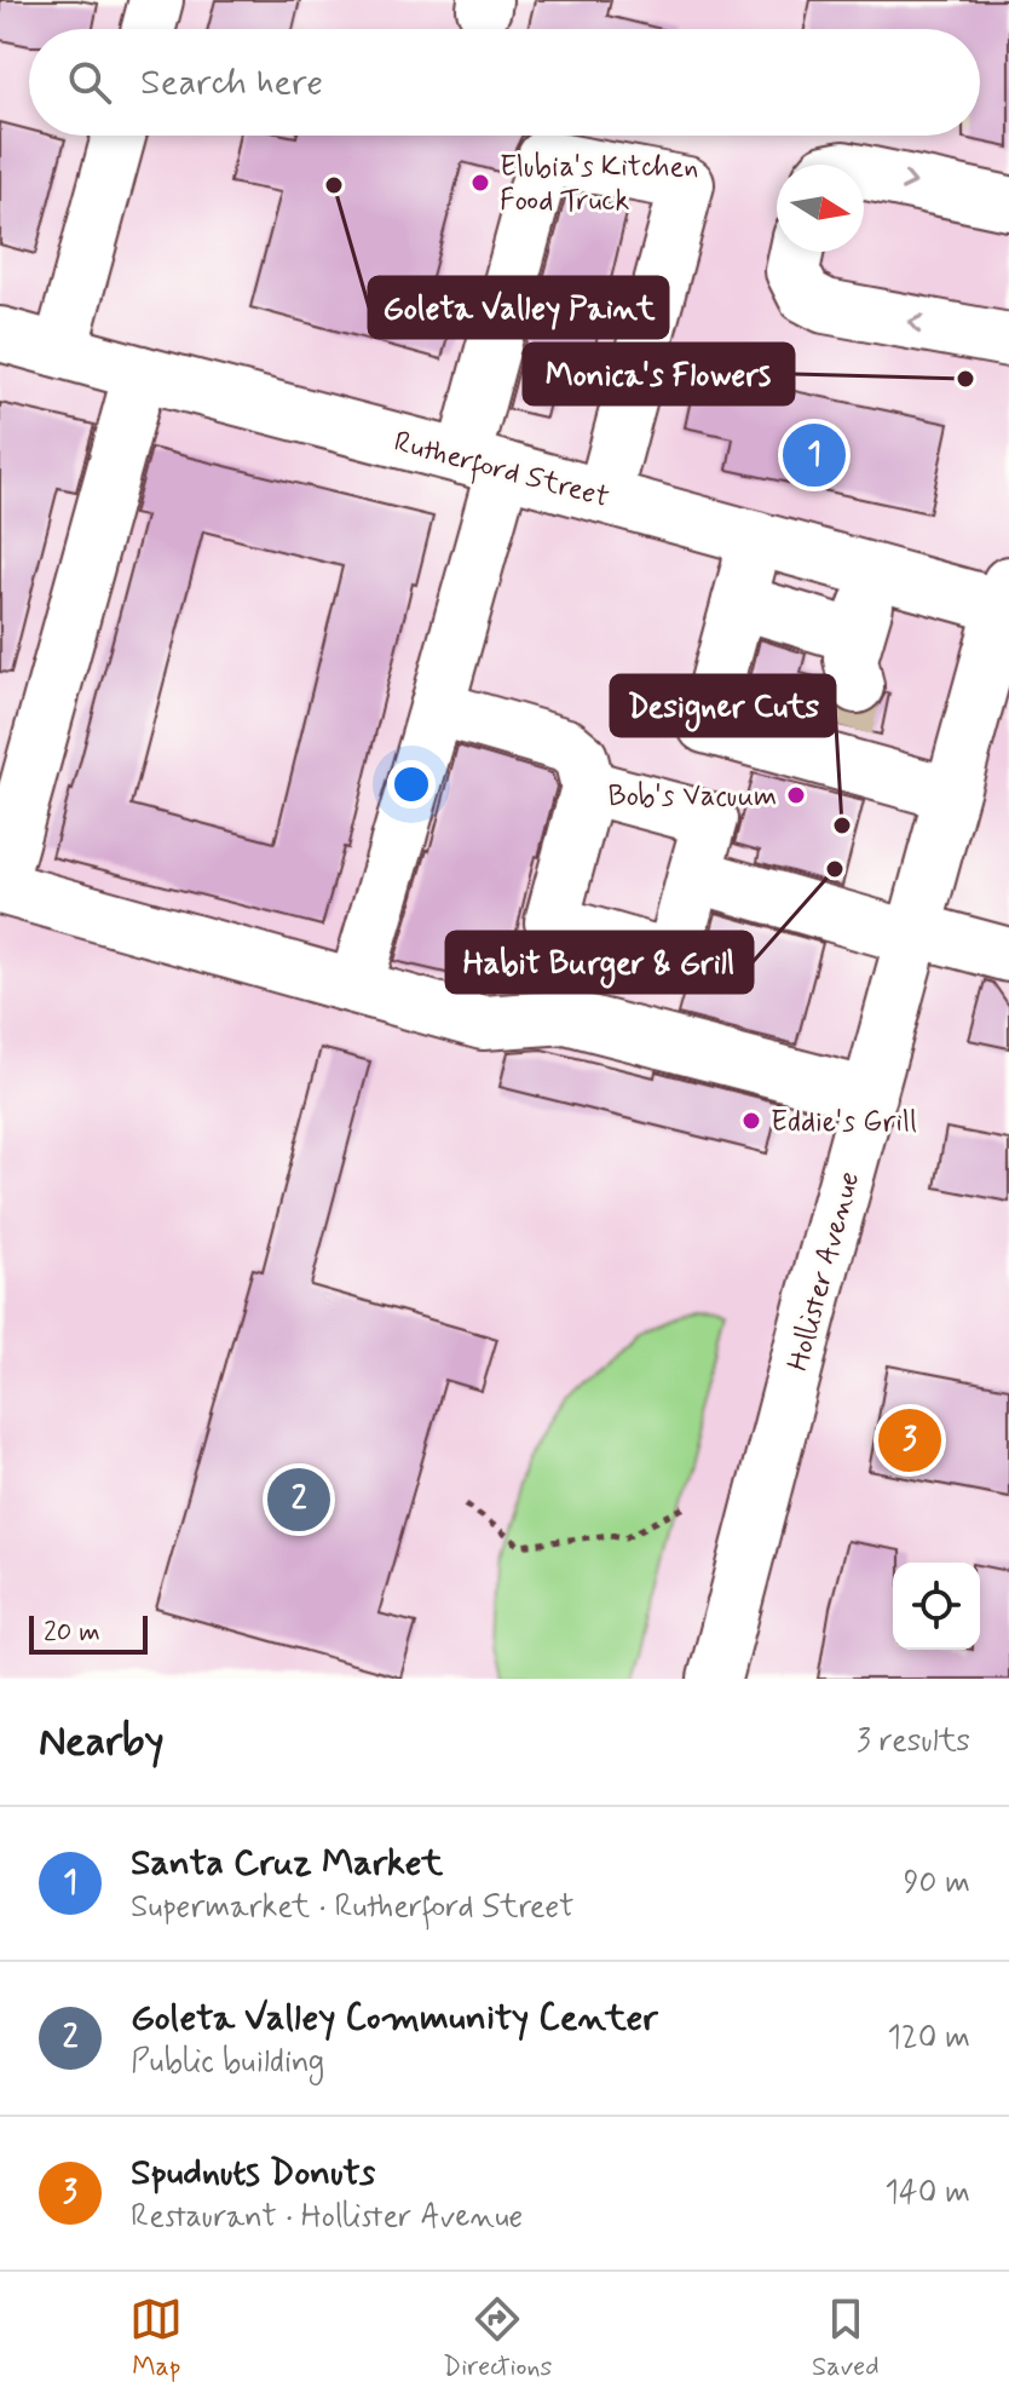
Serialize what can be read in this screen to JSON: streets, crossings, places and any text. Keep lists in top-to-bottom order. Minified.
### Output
{"streets":{"street":["Rutherford Street","Hollister Avenue"]},"crossings":[["Rutherford Street","Hollister Avenue"]],"places":["Elubia's Kitchen Food Truck","Goleta Valley Paint","Monica's Flowers","Bob's Vacuum","Designer Cuts","Habit Burger & Grill","Eddie's Grill"],"scale_bar":"20 m","north":"right","page":{"search":"Search here","pins":["1","3","2"],"scale":"20 m","heading":["Nearby","3 results"],"list":[{"mark":"1","name":"Santa Cruz Market","note":"Supermarket · Rutherford Street","value":"90 m"},{"mark":"2","name":"Goleta Valley Community Center","note":"Public building","value":"120 m"},{"mark":"3","name":"Spudnuts Donuts","note":"Restaurant · Hollister Avenue","value":"140 m"}],"nav":["Map","Directions","Saved"]}}
